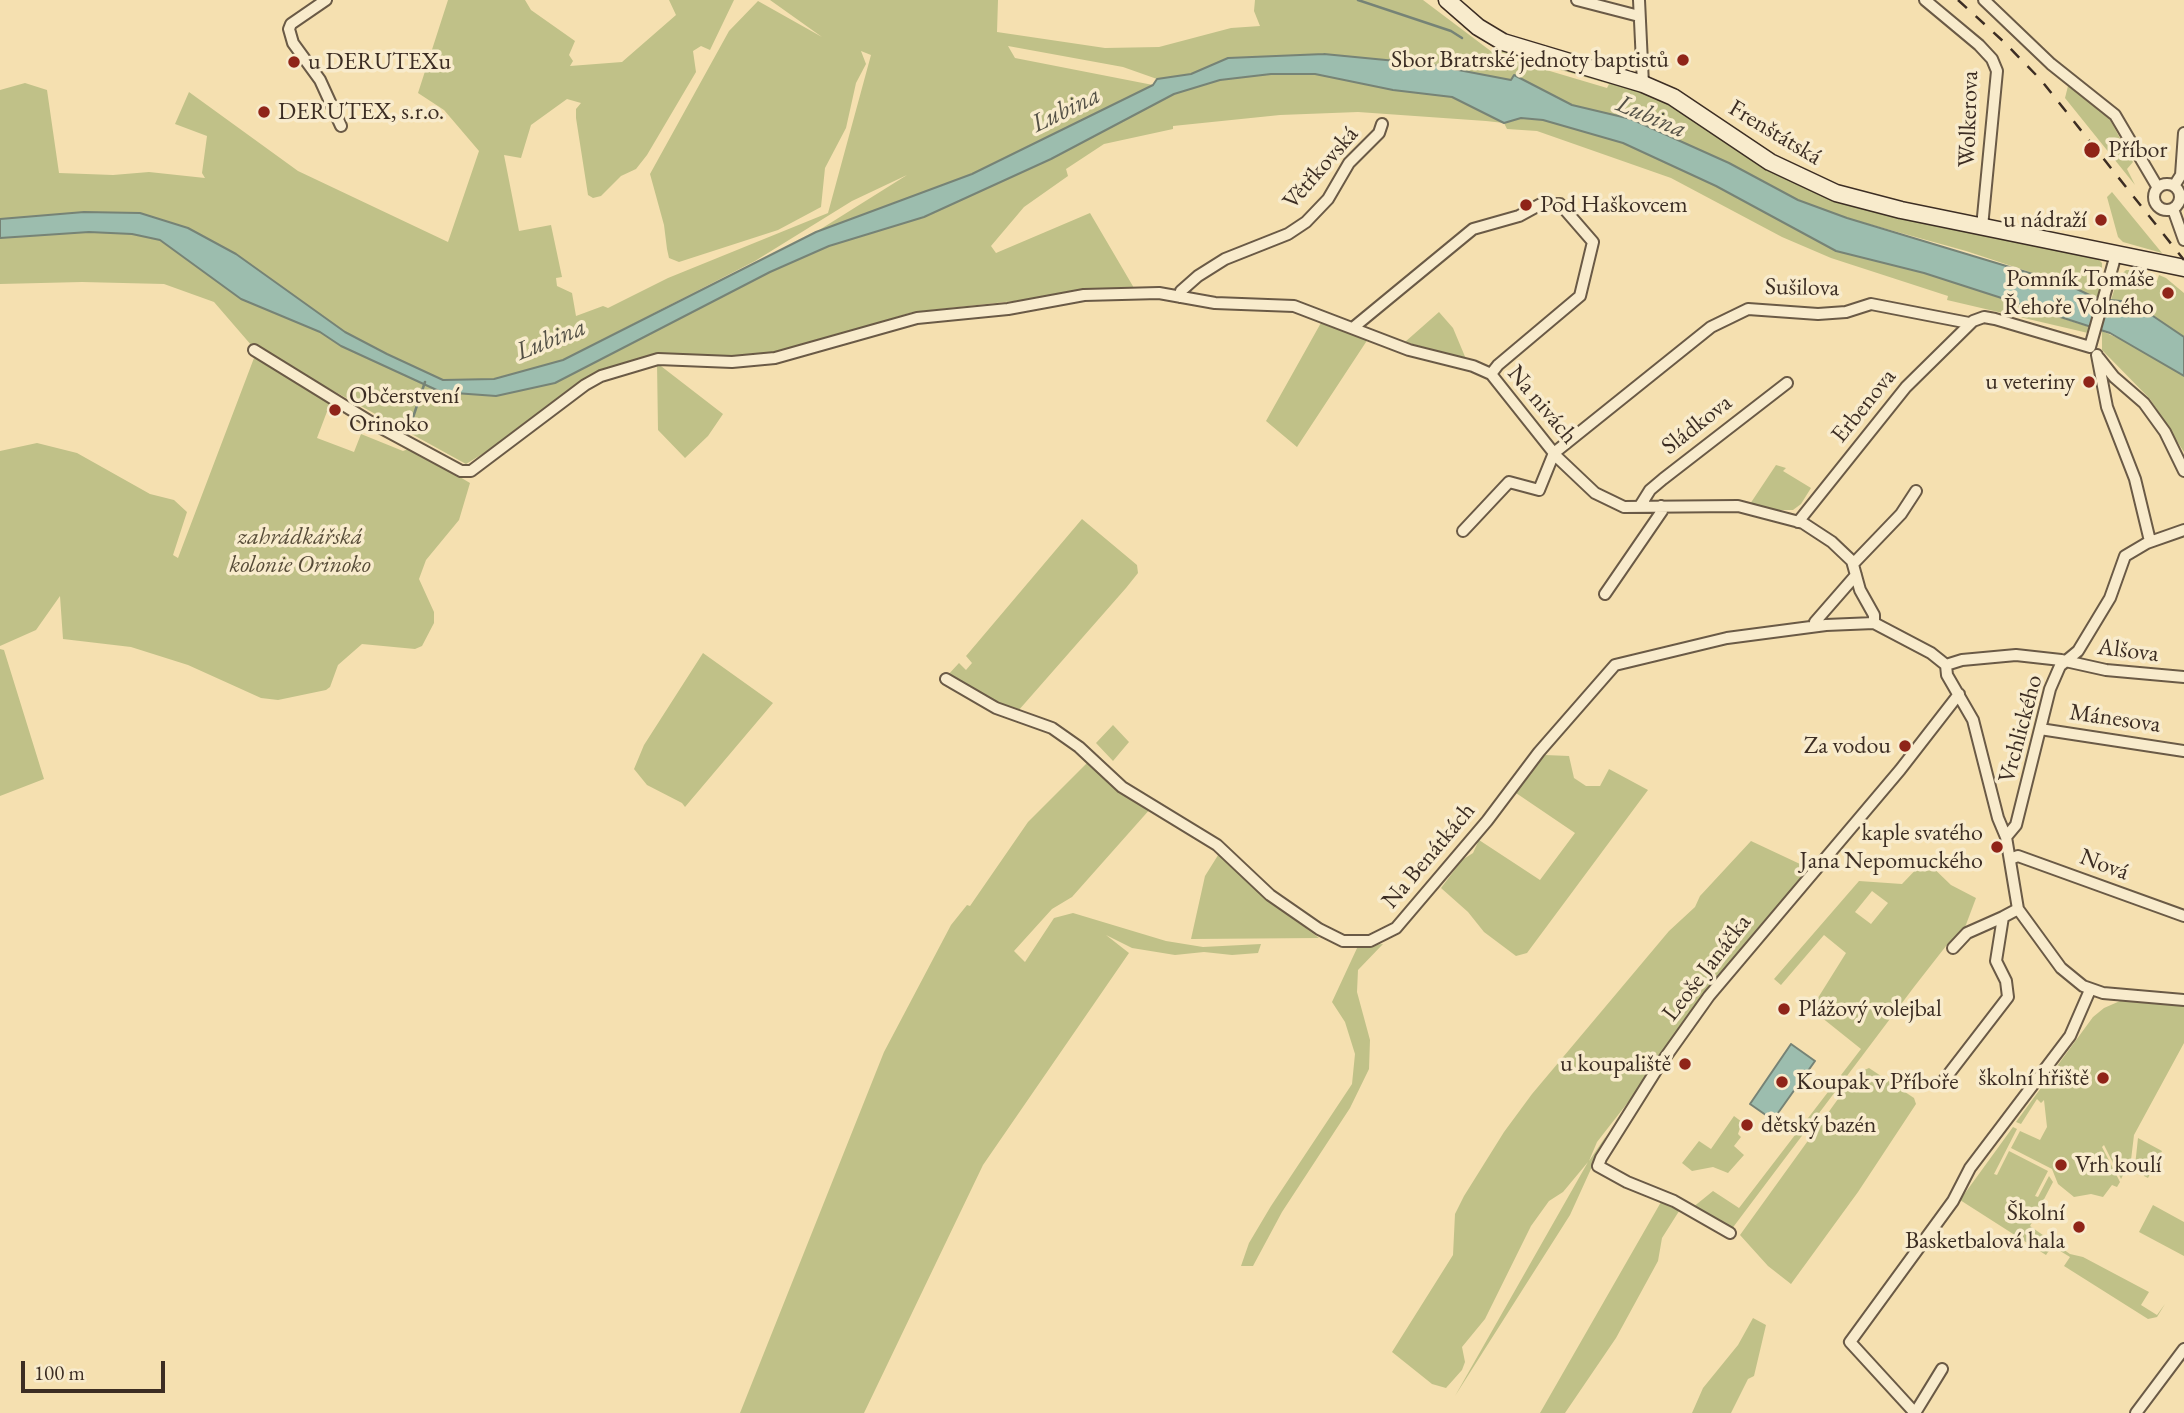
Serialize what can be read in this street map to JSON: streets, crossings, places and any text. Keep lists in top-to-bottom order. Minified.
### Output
{"streets":{"main road":["Frenštátská"],"street":["Wolkerova","Větřkovská","Sušilova","Na nivách","Erbenova","Sládkova","Alšova","Mánesova","Vrchlického","Na Benátkách","Nová","Leoše Janáčka"]},"crossings":[["Wolkerova","Frenštátská"],["Větřkovská","Na nivách"],["Sušilova","Na nivách"],["Sušilova","Erbenova"],["Na nivách","Erbenova"],["Na nivách","Sládkova"],["Na nivách","Na Benátkách"],["Alšova","Vrchlického"],["Mánesova","Vrchlického"]],"water":["Lubina"],"parks":["zahrádkářská kolonie Orinoko"],"places":["Sbor Bratrské jednoty baptistů","u DERUTEXu","DERUTEX, s.r.o.","Příbor","Pod Haškovcem","u nádraží","Pomník Tomáše Řehoře Volného","u veteriny","Občerstvení Orinoko","Za vodou","kaple svatého Jana Nepomuckého","Plážový volejbal","u koupaliště","školní hřiště","Koupak v Příboře","dětský bazén","Vrh koulí","Školní Basketbalová hala"],"scale_bar":"100 m"}
